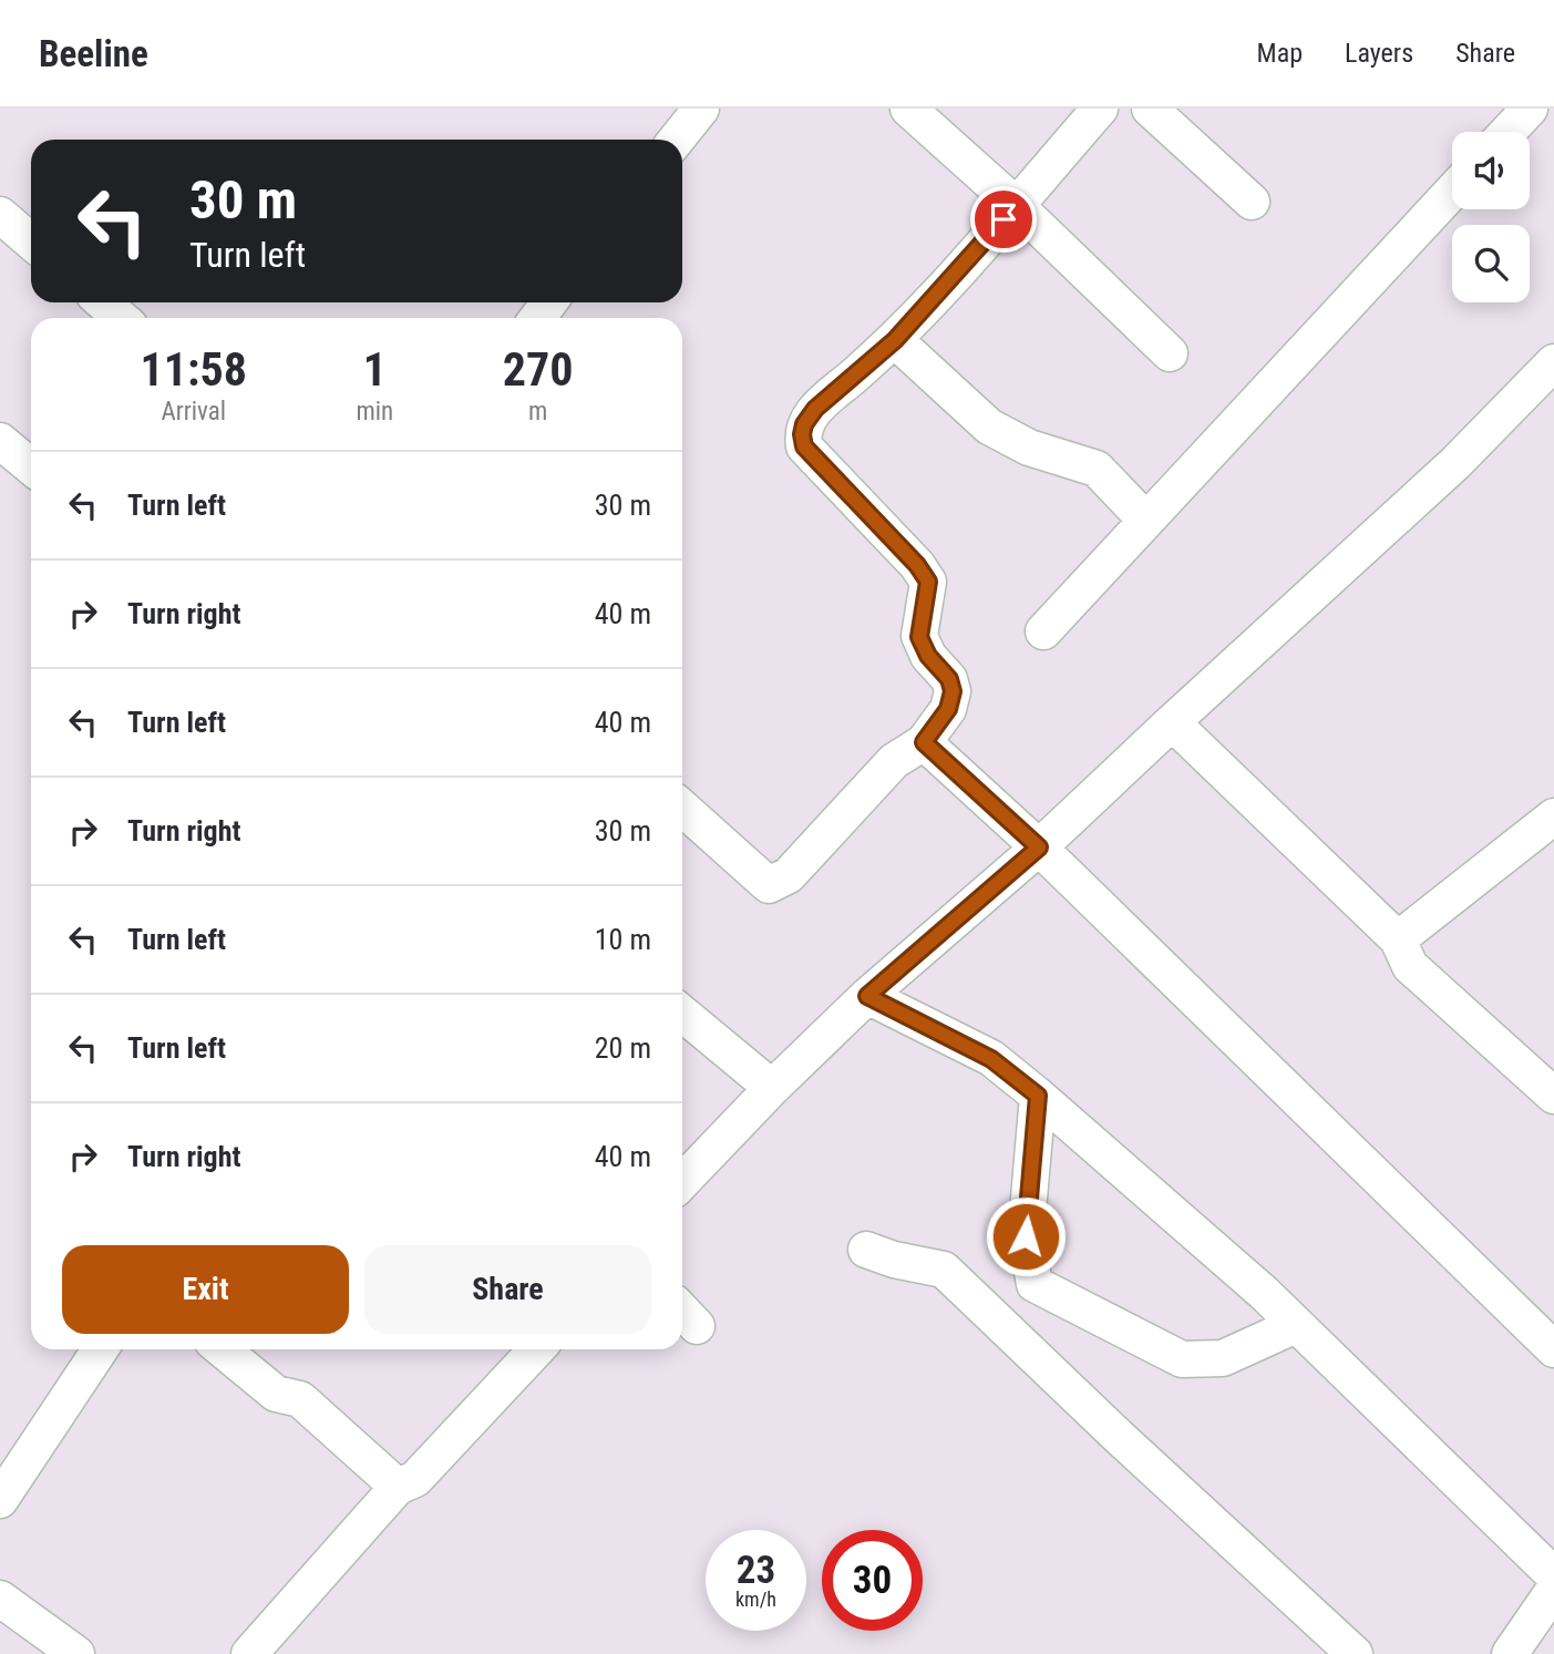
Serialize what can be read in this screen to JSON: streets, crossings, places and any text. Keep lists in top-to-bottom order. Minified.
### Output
{"page":{"header":"Beeline","nav":["Map","Layers","Share"],"turn":["30 m","Turn left"],"eta":["11:58","Arrival","1","min","270","m"],"list":[{"name":"Turn left","value":"30 m"},{"name":"Turn right","value":"40 m"},{"name":"Turn left","value":"40 m"},{"name":"Turn right","value":"30 m"},{"name":"Turn left","value":"10 m"},{"name":"Turn left","value":"20 m"},{"name":"Turn right","value":"40 m"}],"buttons":["Exit","Share"],"speed":"23 km/h","limit":"30"}}
